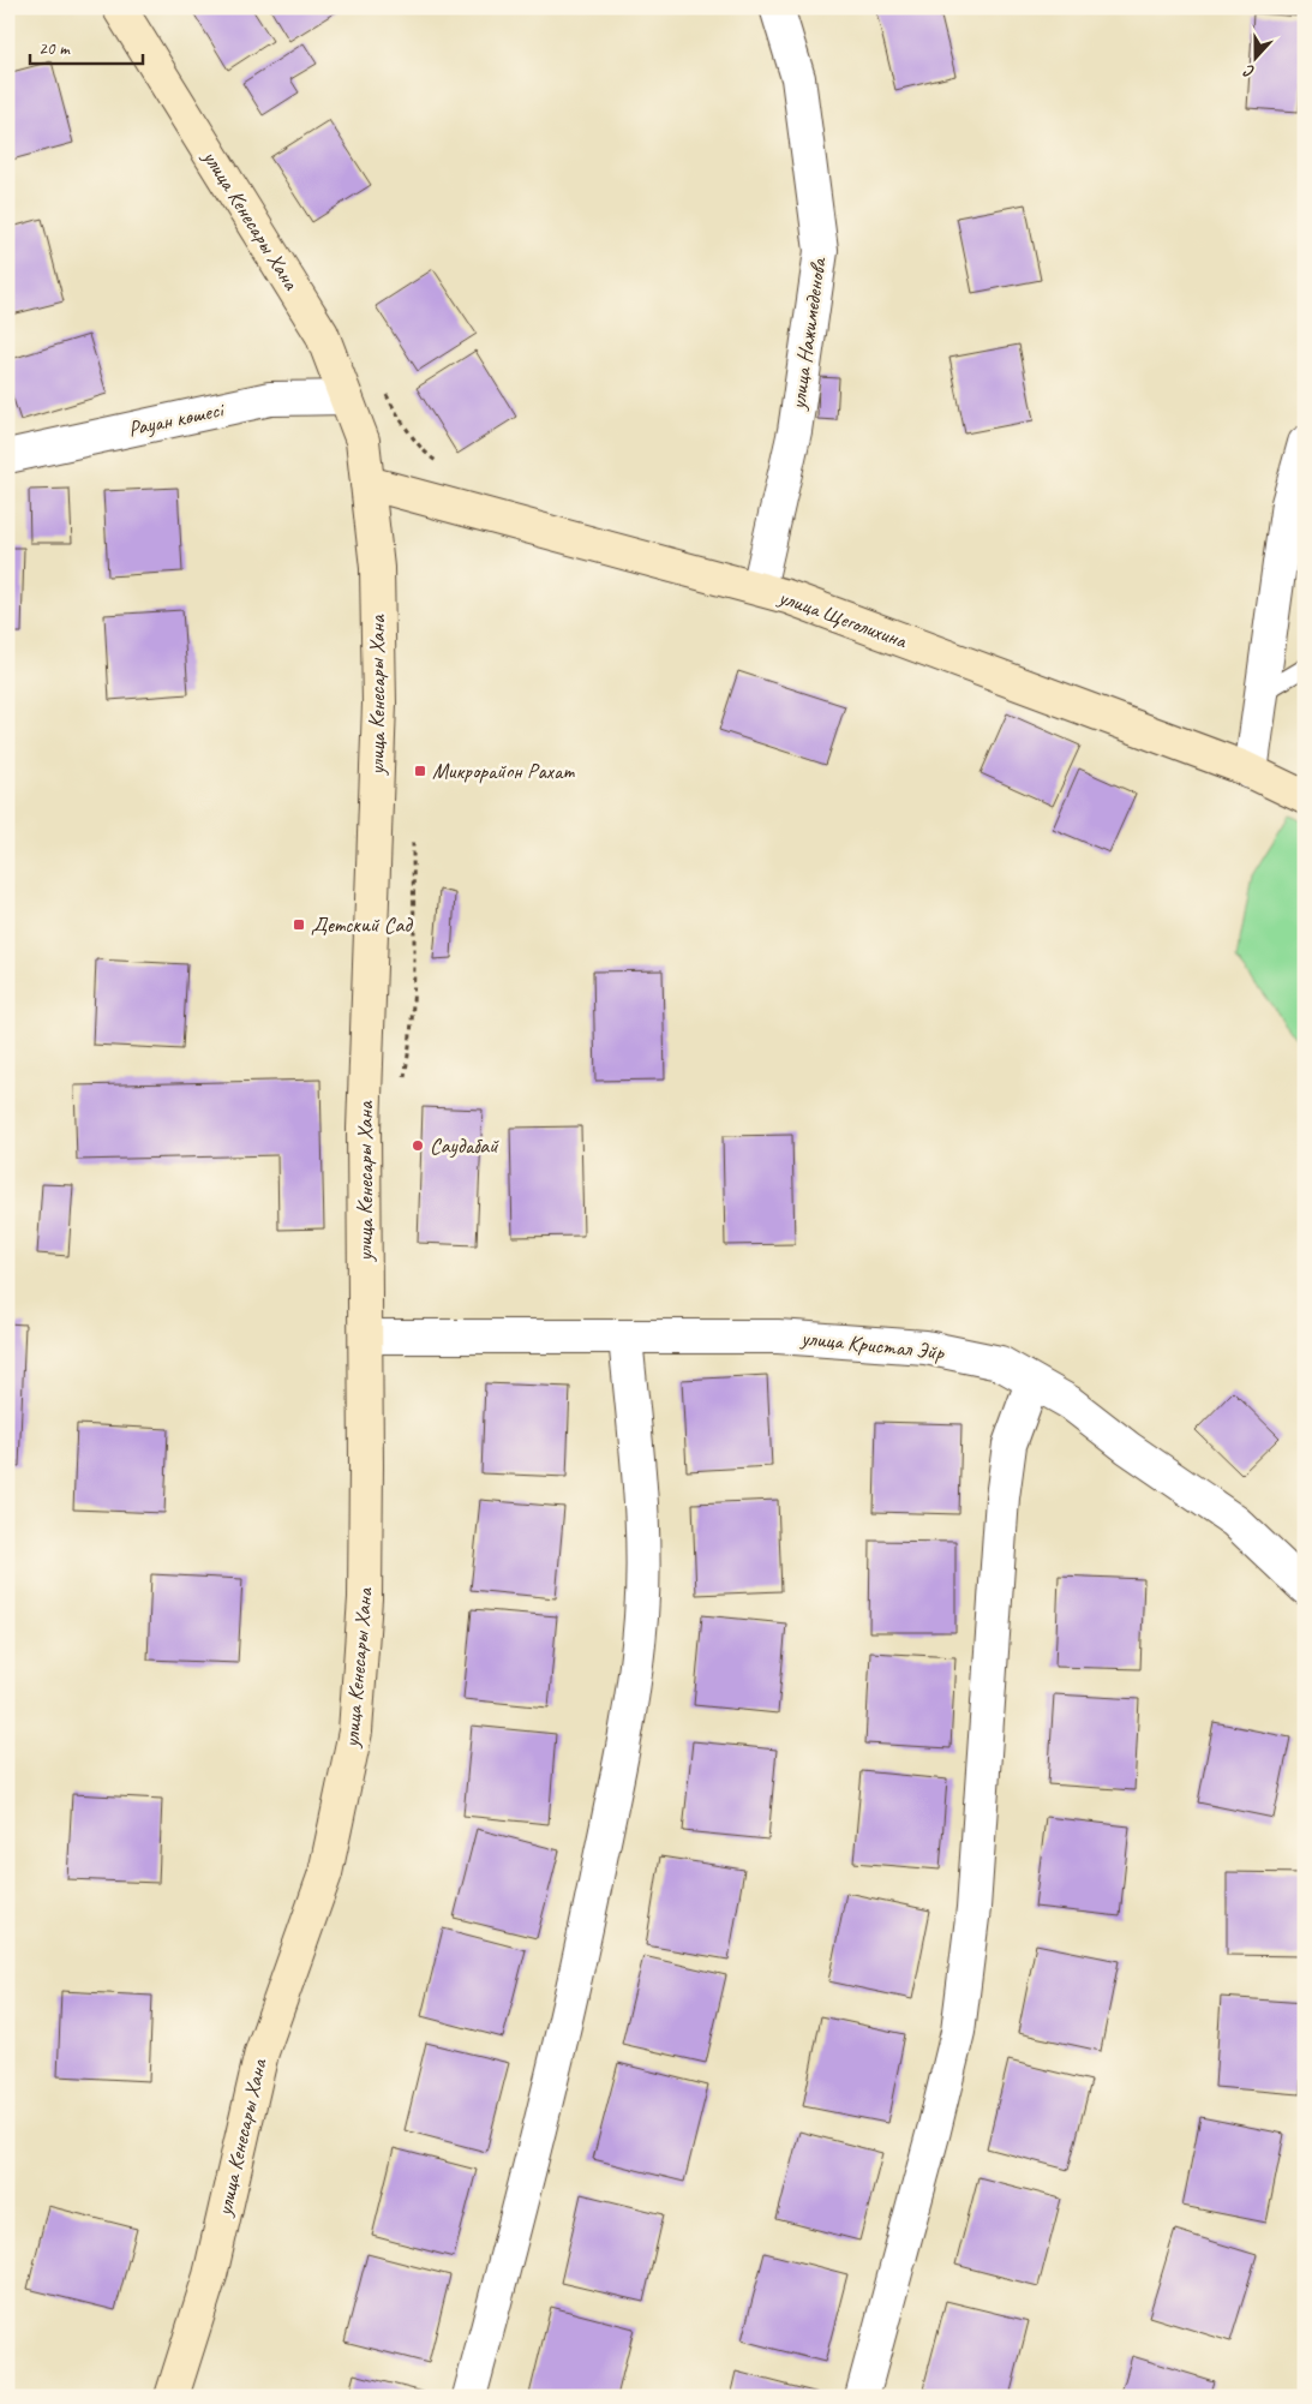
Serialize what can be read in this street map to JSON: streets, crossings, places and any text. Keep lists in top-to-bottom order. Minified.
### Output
{"streets":{"street":["улица Кенесары Хана","улица Нажимеденова","Рауан көшесі","улица Щеголихина","улица Кристал Эйр"]},"crossings":[["улица Кенесары Хана","Рауан көшесі"],["улица Кенесары Хана","улица Щеголихина"],["улица Кенесары Хана","улица Кристал Эйр"],["улица Нажимеденова","улица Щеголихина"]],"places":{"transit":["Микрорайон Рахат","Детский Сад"],"other":["Саудабай"]},"scale_bar":"20 m","north":"bottom"}
